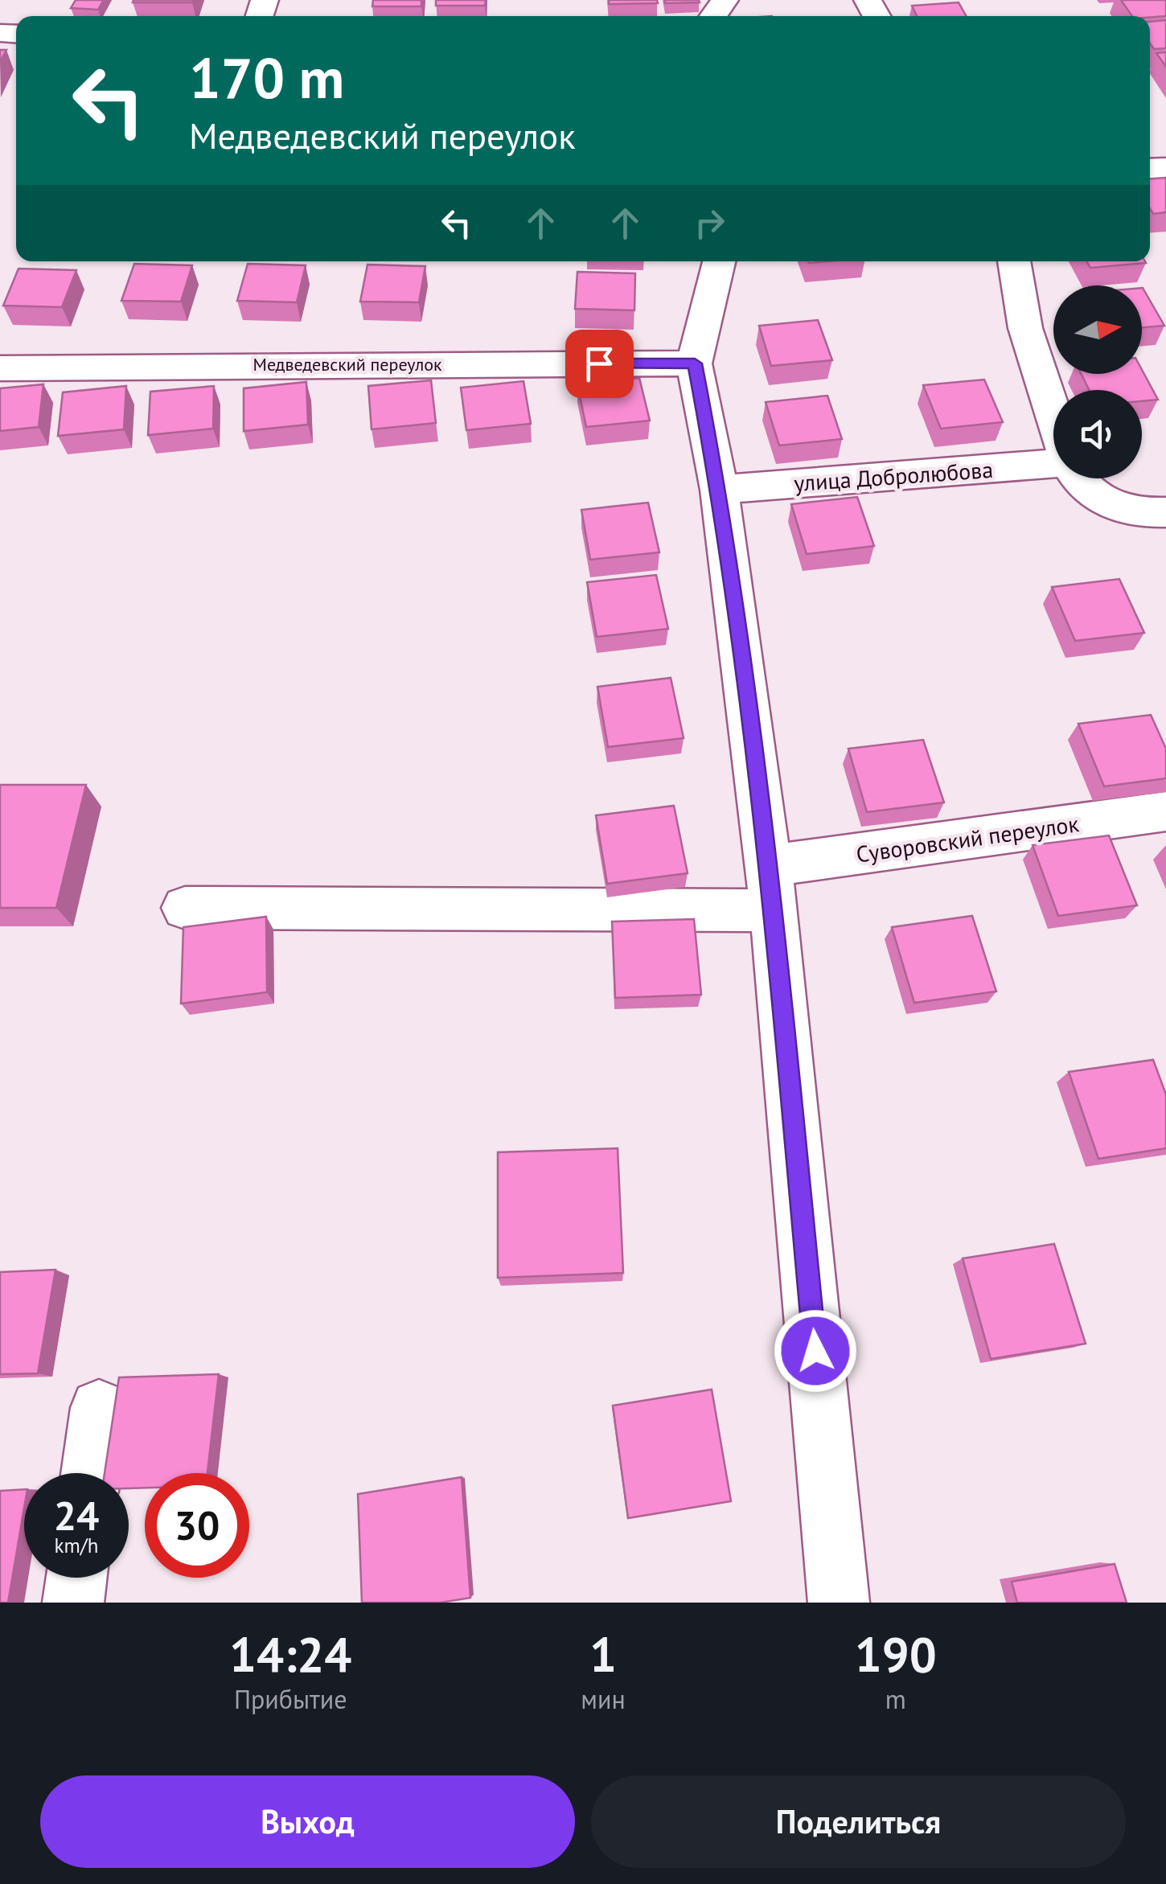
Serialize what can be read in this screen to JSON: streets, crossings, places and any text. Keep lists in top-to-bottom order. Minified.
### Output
{"streets":{"street":["Медведевский переулок","улица Добролюбова","Суворовский переулок"]},"north":"right","page":{"turn":["170 m","Медведевский переулок"],"speed":"24 km/h","limit":"30","eta":["14:24","Прибытие","1","мин","190","m"],"buttons":["Выход","Поделиться"]}}
